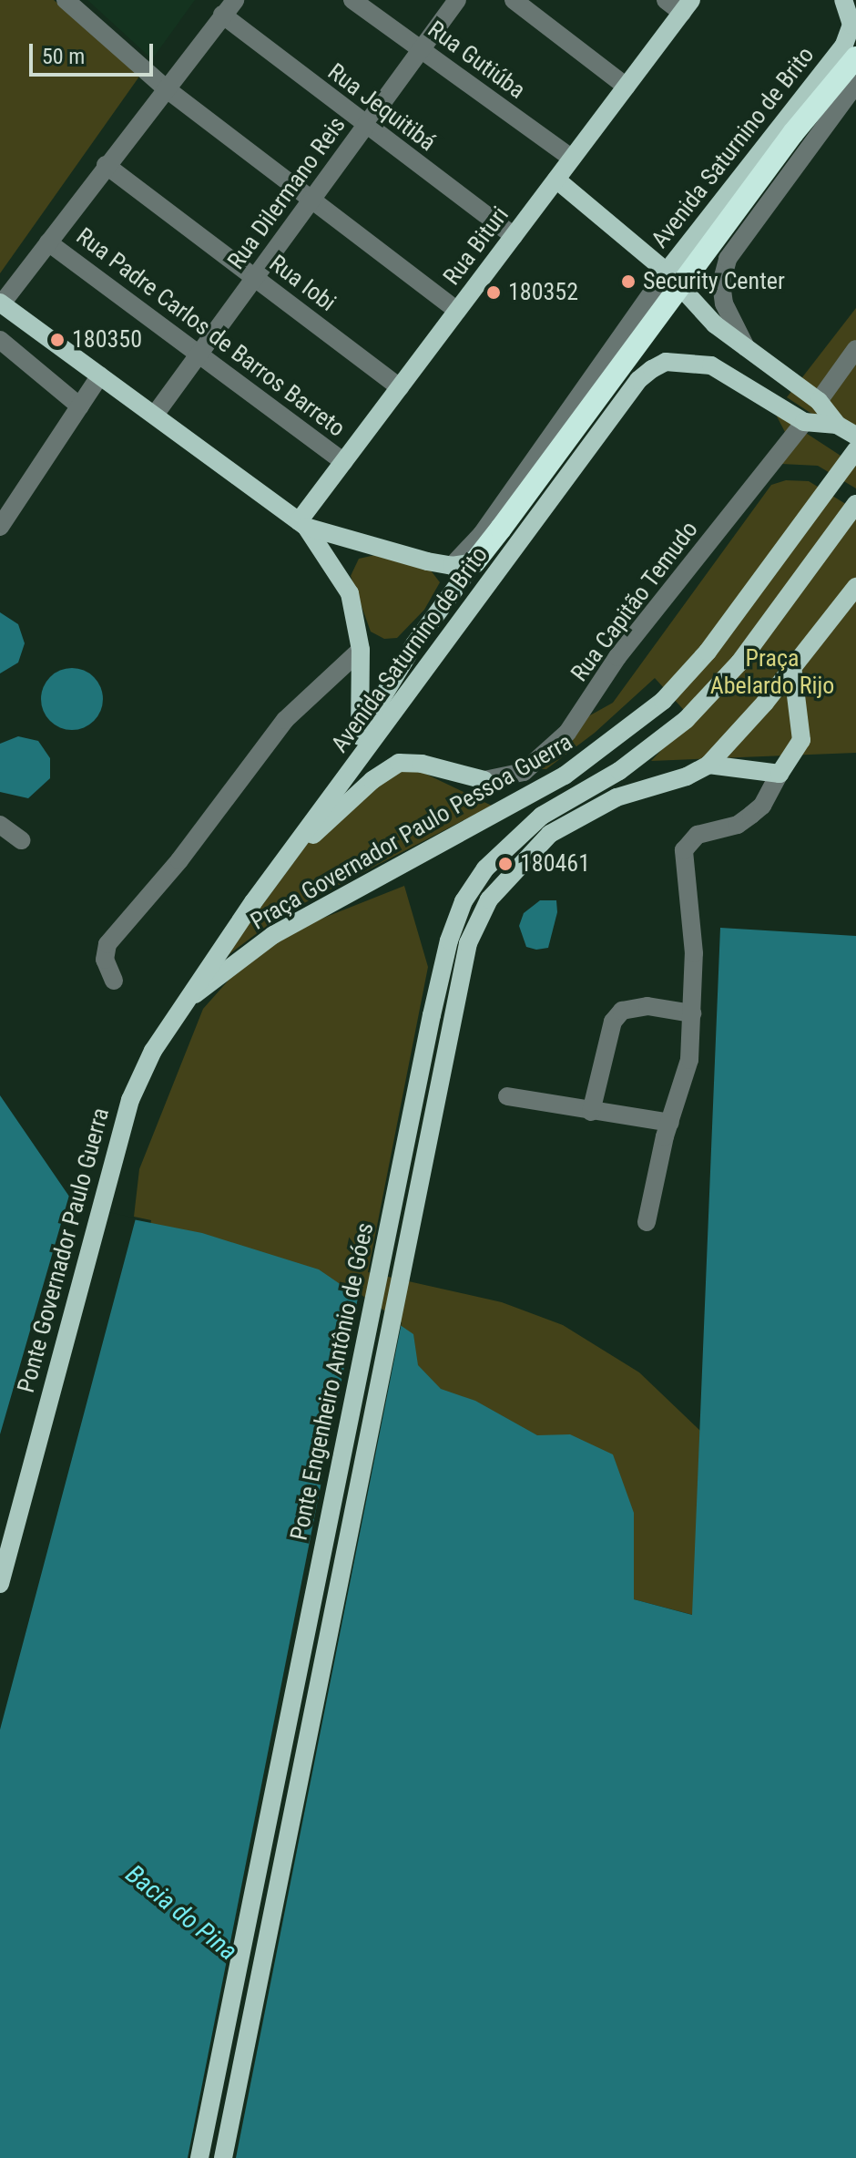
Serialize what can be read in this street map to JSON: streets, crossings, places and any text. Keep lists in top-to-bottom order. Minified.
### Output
{"streets":{"main road":["Avenida Saturnino de Brito","Rua Bituri","Praça Governador Paulo Pessoa Guerra","Ponte Governador Paulo Guerra","Ponte Engenheiro Antônio de Góes"],"street":["Rua Gutiúba","Rua Jequitibá","Rua Dilermano Reis","Rua Iobi","Rua Padre Carlos de Barros Barreto","Rua Capitão Temudo"]},"crossings":[["Rua Gutiúba","Rua Dilermano Reis"],["Rua Gutiúba","Rua Bituri"],["Rua Jequitibá","Rua Dilermano Reis"],["Rua Jequitibá","Rua Bituri"],["Avenida Saturnino de Brito","Rua Capitão Temudo"],["Avenida Saturnino de Brito","Praça Governador Paulo Pessoa Guerra"],["Avenida Saturnino de Brito","Ponte Governador Paulo Guerra"],["Rua Dilermano Reis","Rua Iobi"],["Rua Dilermano Reis","Rua Padre Carlos de Barros Barreto"],["Rua Bituri","Rua Iobi"],["Rua Bituri","Rua Padre Carlos de Barros Barreto"]],"water":["Bacia do Pina"],"parks":["Praça Abelardo Rijo"],"places":["Security Center","180352","180350","180461"],"scale_bar":"50 m"}
